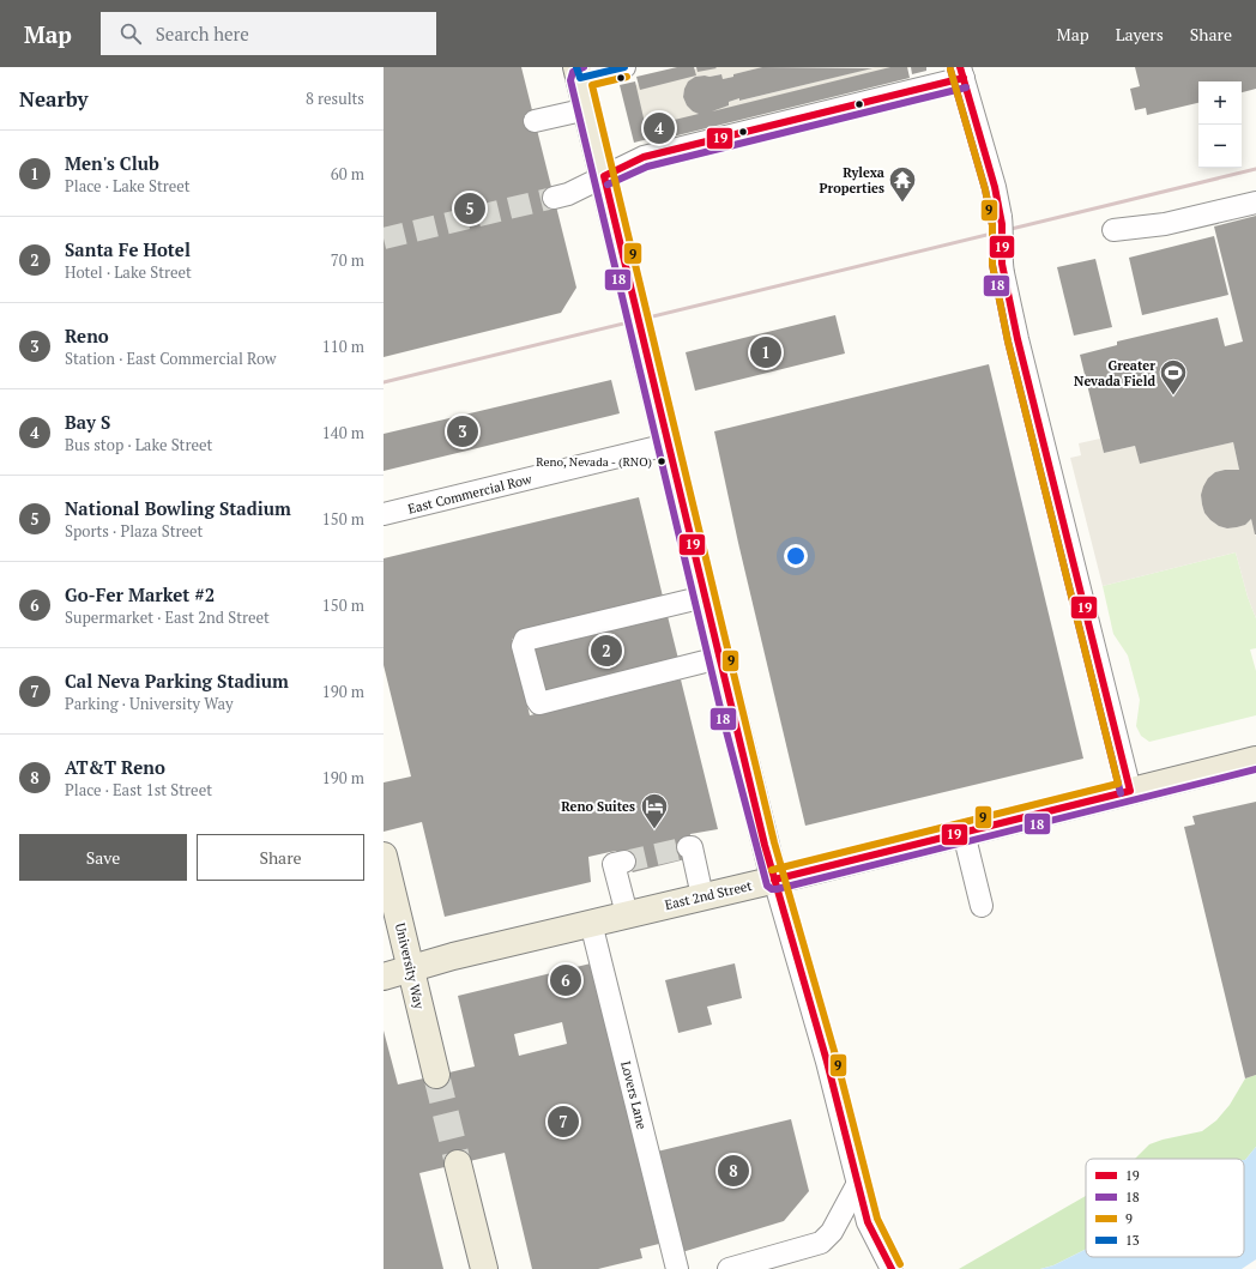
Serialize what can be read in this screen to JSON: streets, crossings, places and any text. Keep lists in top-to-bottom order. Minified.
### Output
{"streets":{"main road":["East 2nd Street","University Way"],"street":["East Commercial Row","Lovers Lane"]},"crossings":[["East 2nd Street","University Way"],["East 2nd Street","Lovers Lane"]],"places":{"temple":["Rylexa Properties"],"sports":["Greater Nevada Field"],"other":["Reno, Nevada - (RNO)"],"hotel":["Reno Suites"]},"lines":["transit line 19","transit line 18","transit line 13","transit line 9"],"legend":["19","18","9","13"],"page":{"header":"Map","search":"Search here","nav":["Map","Layers","Share"],"heading":["Nearby","8 results"],"map_buttons":["+","−"],"pins":["4","5","1","3","2","6","7","8"],"list":[{"mark":"1","name":"Men's Club","note":"Place · Lake Street","value":"60 m"},{"mark":"2","name":"Santa Fe Hotel","note":"Hotel · Lake Street","value":"70 m"},{"mark":"3","name":"Reno","note":"Station · East Commercial Row","value":"110 m"},{"mark":"4","name":"Bay S","note":"Bus stop · Lake Street","value":"140 m"},{"mark":"5","name":"National Bowling Stadium","note":"Sports · Plaza Street","value":"150 m"},{"mark":"6","name":"Go-Fer Market #2","note":"Supermarket · East 2nd Street","value":"150 m"},{"mark":"7","name":"Cal Neva Parking Stadium","note":"Parking · University Way","value":"190 m"},{"mark":"8","name":"AT&T Reno","note":"Place · East 1st Street","value":"190 m"}],"buttons":["Save","Share"]}}
